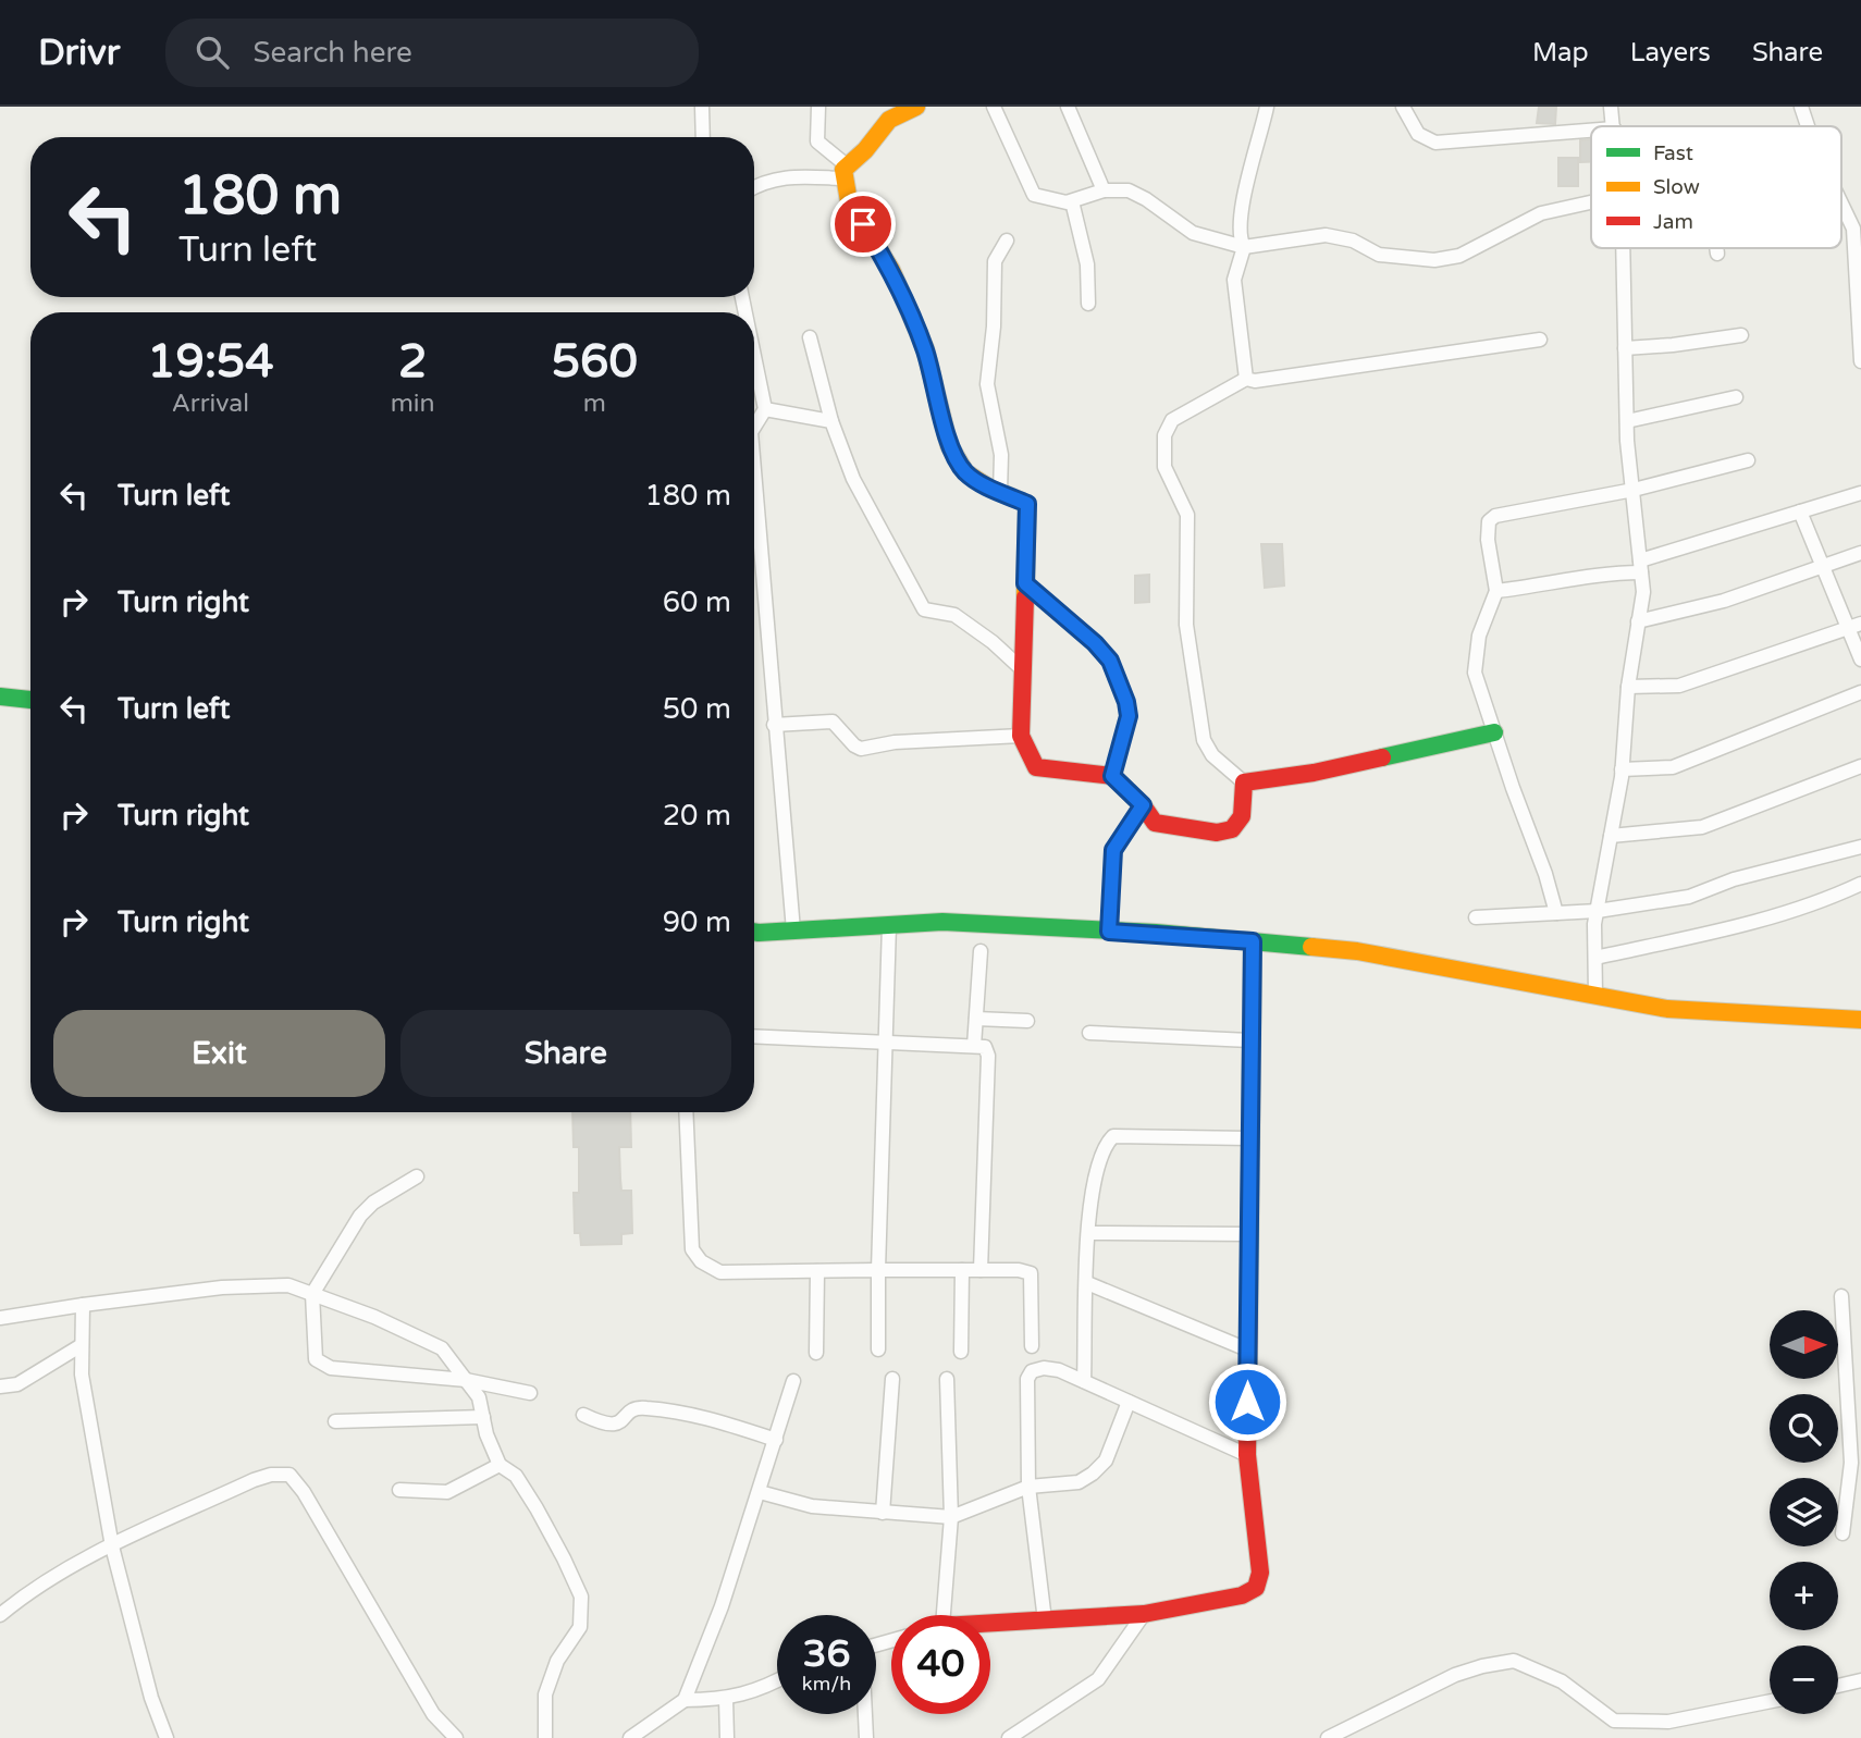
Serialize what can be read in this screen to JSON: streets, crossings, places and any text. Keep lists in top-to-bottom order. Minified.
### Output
{"legend":["Fast","Slow","Jam"],"north":"right","page":{"header":"Drivr","search":"Search here","nav":["Map","Layers","Share"],"turn":["180 m","Turn left"],"eta":["19:54","Arrival","2","min","560","m"],"list":[{"name":"Turn left","value":"180 m"},{"name":"Turn right","value":"60 m"},{"name":"Turn left","value":"50 m"},{"name":"Turn right","value":"20 m"},{"name":"Turn right","value":"90 m"}],"buttons":["Exit","Share"],"map_buttons":["+","−"],"speed":"36 km/h","limit":"40"}}
